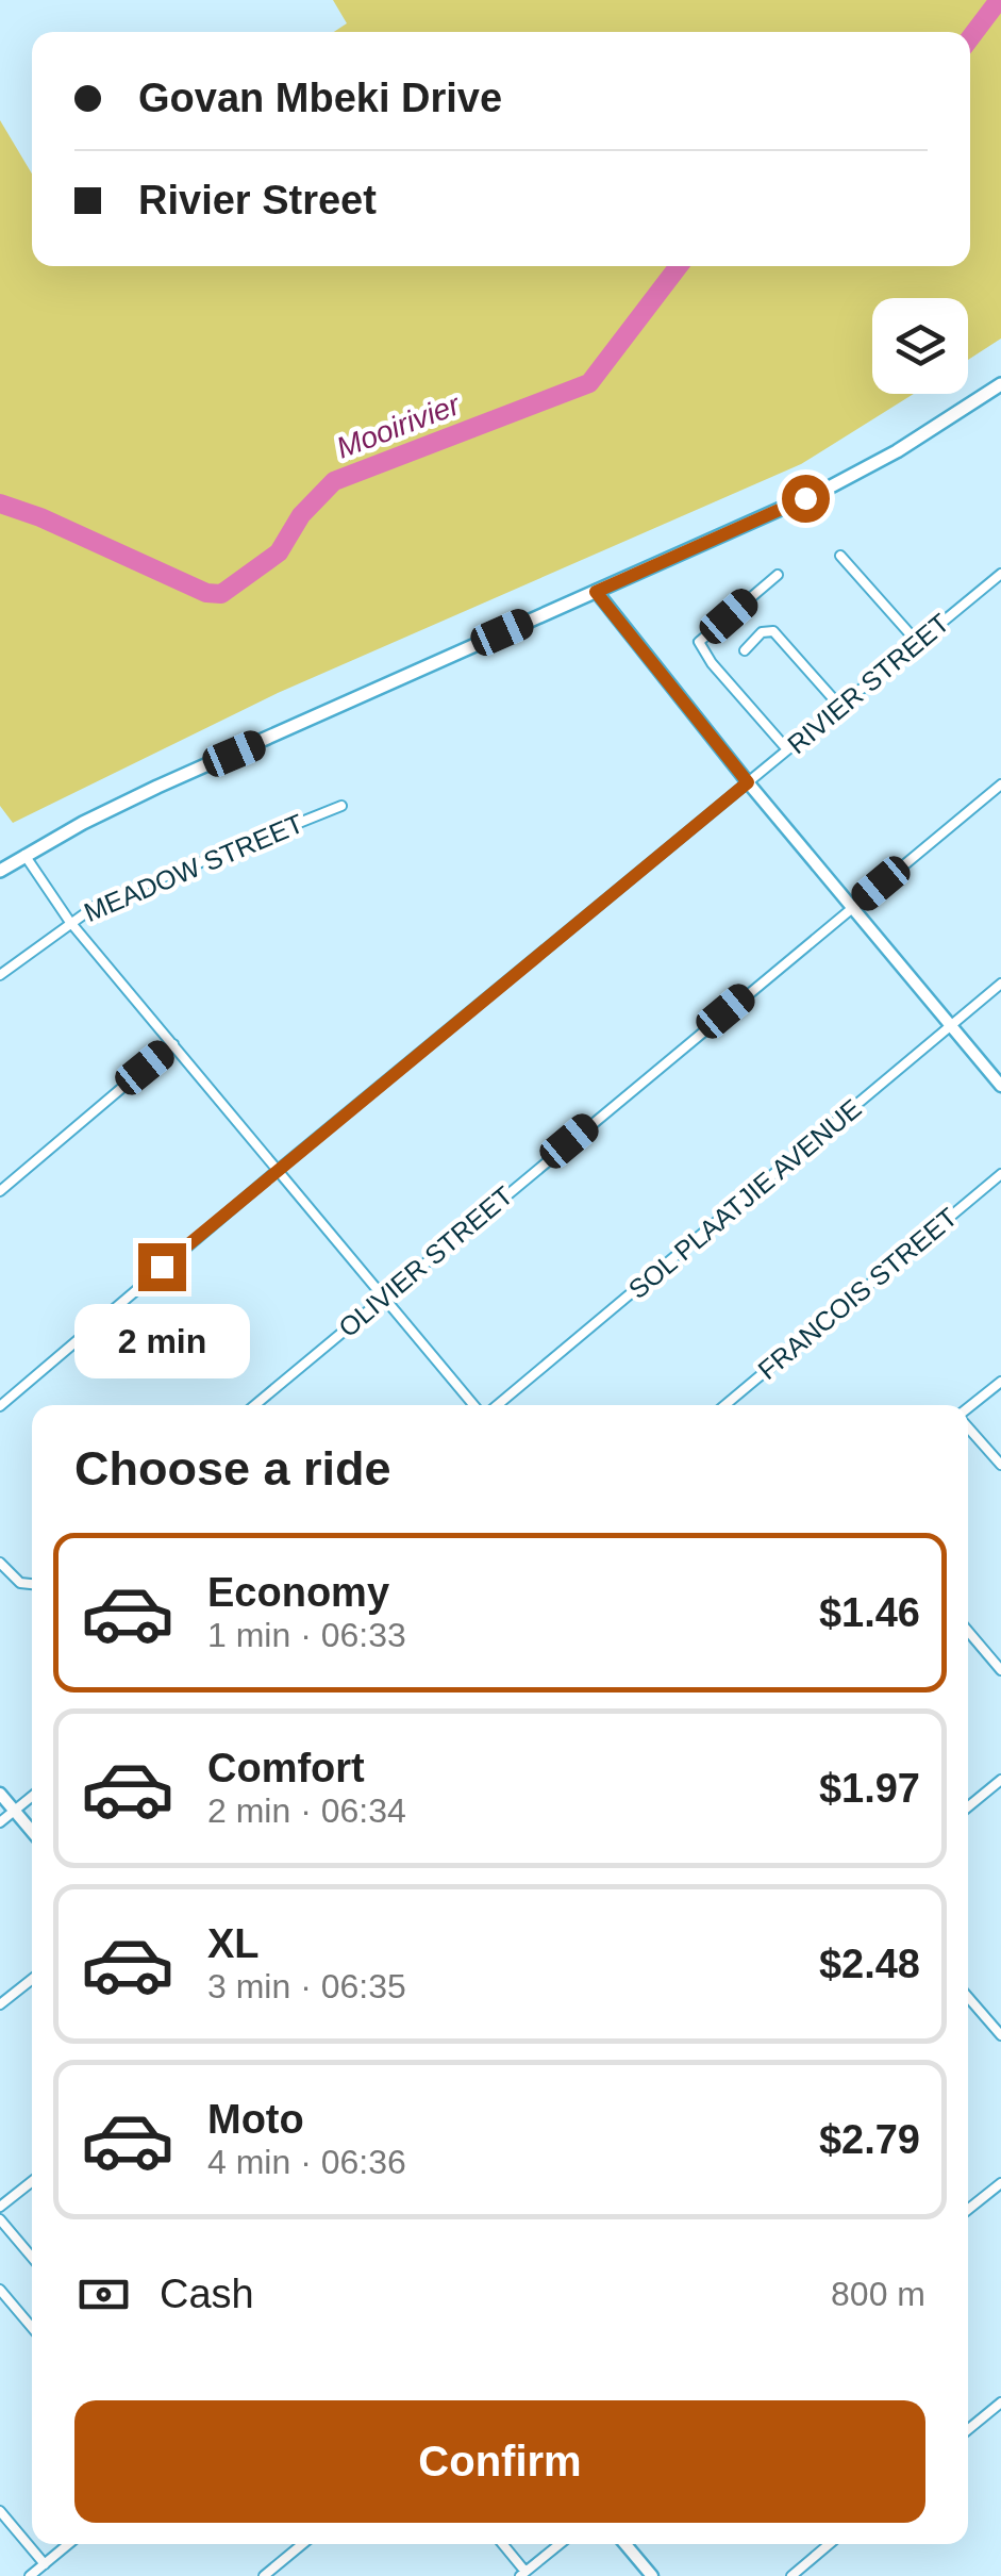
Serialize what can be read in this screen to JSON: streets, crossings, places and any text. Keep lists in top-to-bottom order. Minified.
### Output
{"streets":{"street":["RIVIER STREET","MEADOW STREET","SOL PLAATJIE AVENUE","OLIVIER STREET","FRANCOIS STREET"]},"water":["Mooirivier"],"page":{"banner":["Govan Mbeki Drive","Rivier Street"],"bubble":"2 min","heading":"Choose a ride","list":[{"name":"Economy","note":"1 min · 06:33","value":"$1.46"},{"name":"Comfort","note":"2 min · 06:34","value":"$1.97"},{"name":"XL","note":"3 min · 06:35","value":"$2.48"},{"name":"Moto","note":"4 min · 06:36","value":"$2.79"}],"pay":["Cash","800 m"],"buttons":"Confirm"}}
